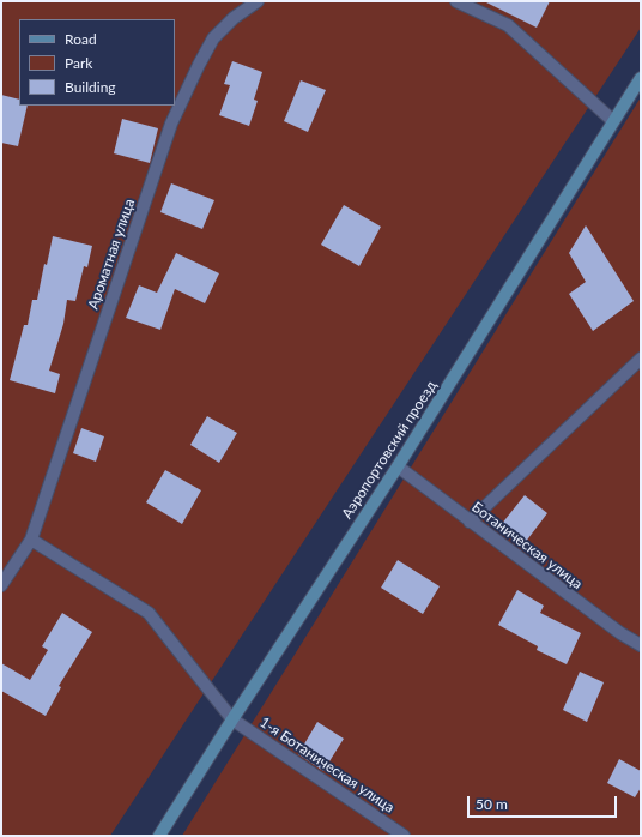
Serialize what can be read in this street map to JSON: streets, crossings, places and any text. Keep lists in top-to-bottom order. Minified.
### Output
{"streets":{"main road":["Аэропортовский проезд"],"street":["Ароматная улица","Ботаническая улица","1-я Ботаническая улица"]},"crossings":[["Ароматная улица","1-я Ботаническая улица"],["Аэропортовский проезд","Ботаническая улица"],["Аэропортовский проезд","1-я Ботаническая улица"]],"legend":["Road","Park","Building"],"scale_bar":"50 m"}
